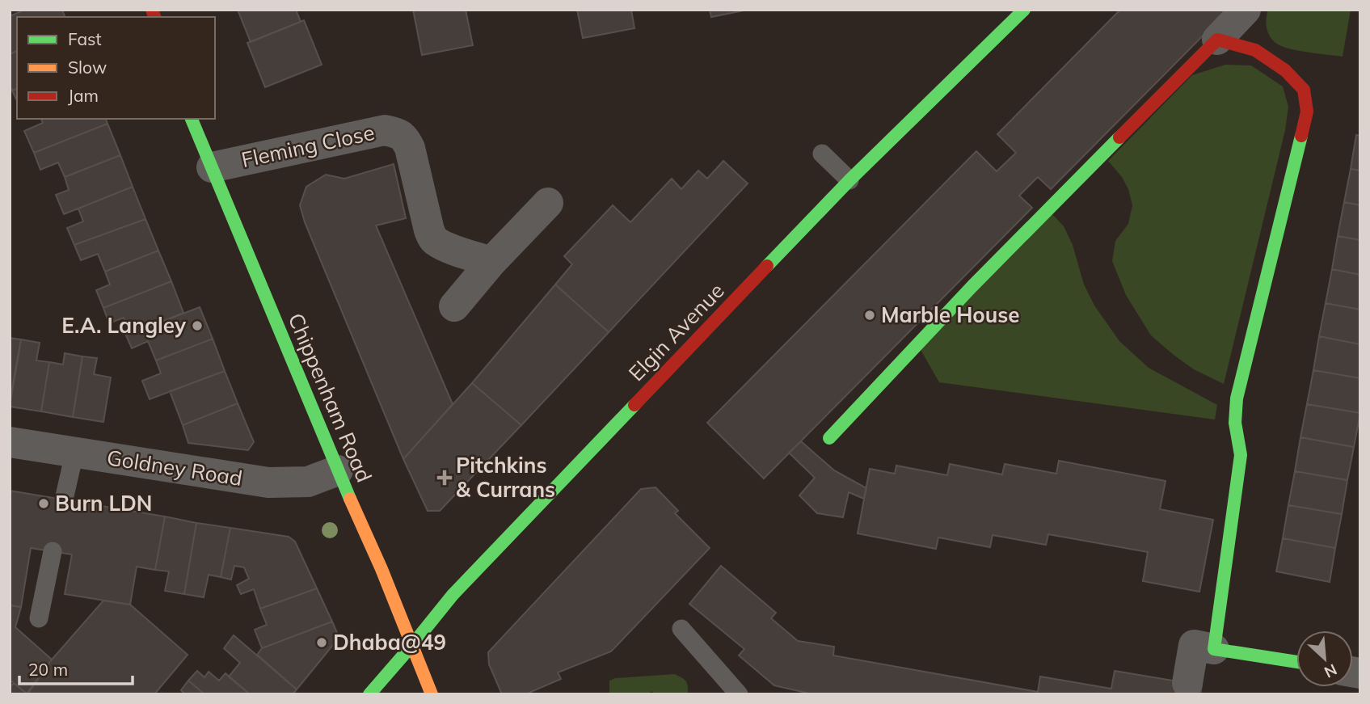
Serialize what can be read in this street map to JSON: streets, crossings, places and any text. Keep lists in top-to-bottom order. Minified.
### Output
{"streets":{"street":["Fleming Close","Elgin Avenue","Chippenham Road","Goldney Road"]},"crossings":[["Fleming Close","Chippenham Road"],["Elgin Avenue","Chippenham Road"],["Chippenham Road","Goldney Road"]],"places":{"other":["Marble House","E.A. Langley","Burn LDN","Dhaba@49"],"health":["Pitchkins & Currans"]},"legend":["Fast","Slow","Jam"],"scale_bar":"20 m","north":"bottom right"}
